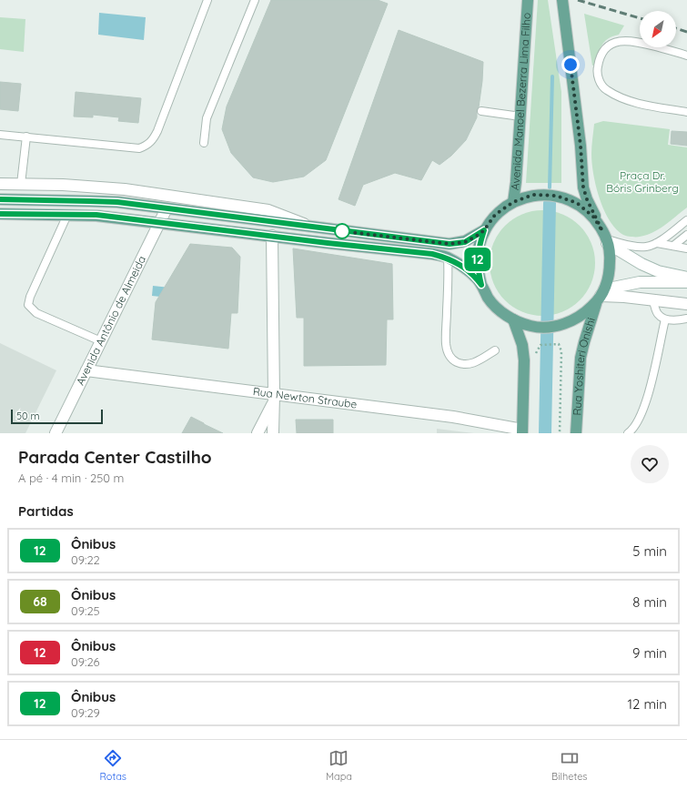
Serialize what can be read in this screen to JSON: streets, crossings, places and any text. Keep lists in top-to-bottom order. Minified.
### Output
{"streets":{"main road":["Avenida Manoel Bezerra Lima Filho","Rua Yoshiteri Onishi"],"street":["Avenida Antônio de Almeida","Rua Newton Straube"]},"crossings":[["Avenida Antônio de Almeida","Rua Newton Straube"]],"parks":["Praça Dr. Bóris Grinberg"],"lines":["bus line 12"],"scale_bar":"50 m","north":"bottom left","page":{"on_map":"12","scale":"50 m","heading":[["Parada Center Castilho","A pé · 4 min · 250 m"],"Partidas"],"list":[{"mark":"12","name":"Ônibus","note":"09:22","value":"5 min"},{"mark":"68","name":"Ônibus","note":"09:25","value":"8 min"},{"mark":"12","name":"Ônibus","note":"09:26","value":"9 min"},{"mark":"12","name":"Ônibus","note":"09:29","value":"12 min"}],"tabs":["Rotas","Mapa","Bilhetes"]}}
